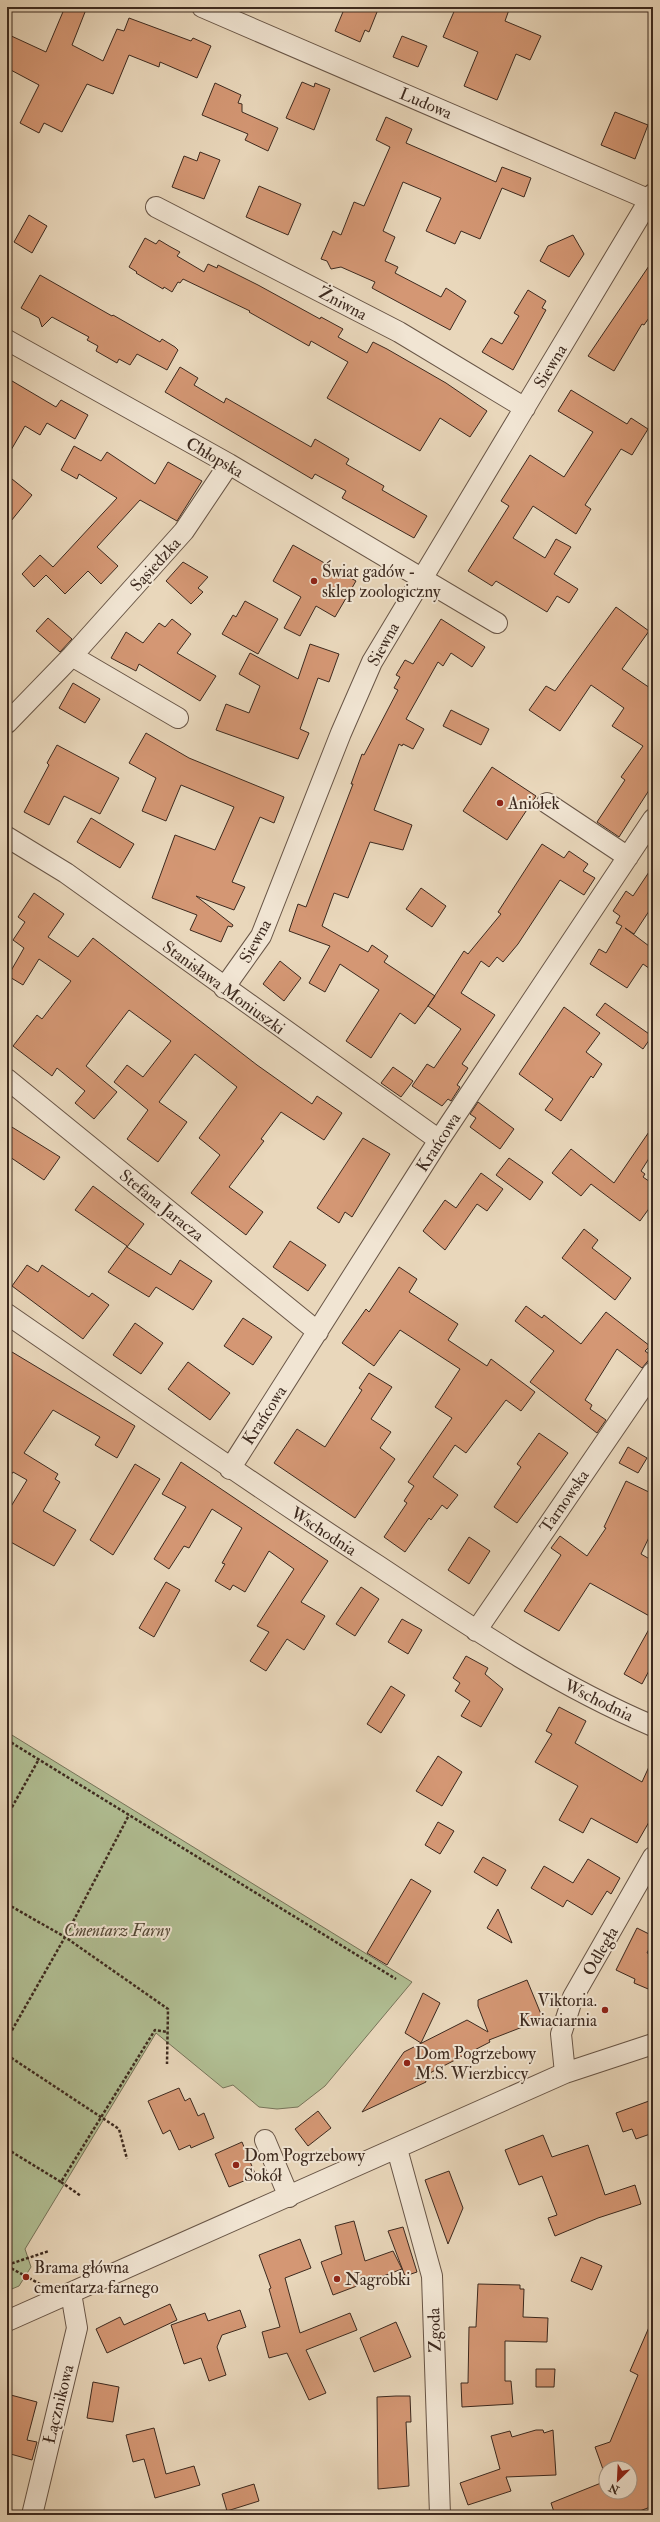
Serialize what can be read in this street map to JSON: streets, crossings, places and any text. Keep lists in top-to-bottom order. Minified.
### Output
{"streets":{"street":["Ludowa","Żniwna","Siewna","Chłopska","Sąsiedzka","Stanisława Moniuszki","Krańcowa","Stefana Jaracza","Tarnowska","Wschodnia","Odległa","Zgoda","Łącznikowa"]},"crossings":[["Ludowa","Siewna"],["Żniwna","Siewna"],["Siewna","Chłopska"],["Siewna","Stanisława Moniuszki"],["Chłopska","Sąsiedzka"],["Stanisława Moniuszki","Krańcowa"],["Krańcowa","Stefana Jaracza"],["Krańcowa","Wschodnia"],["Tarnowska","Wschodnia"]],"parks":["Cmentarz Farny"],"places":["Świat gadów - sklep zoologiczny","Aniołek","Viktoria. Kwiaciarnia","Dom Pogrzebowy M.S. Wierzbiccy","Dom Pogrzebowy Sokół","Brama główna cmentarza farnego","Nagrobki"],"north":"bottom left"}
